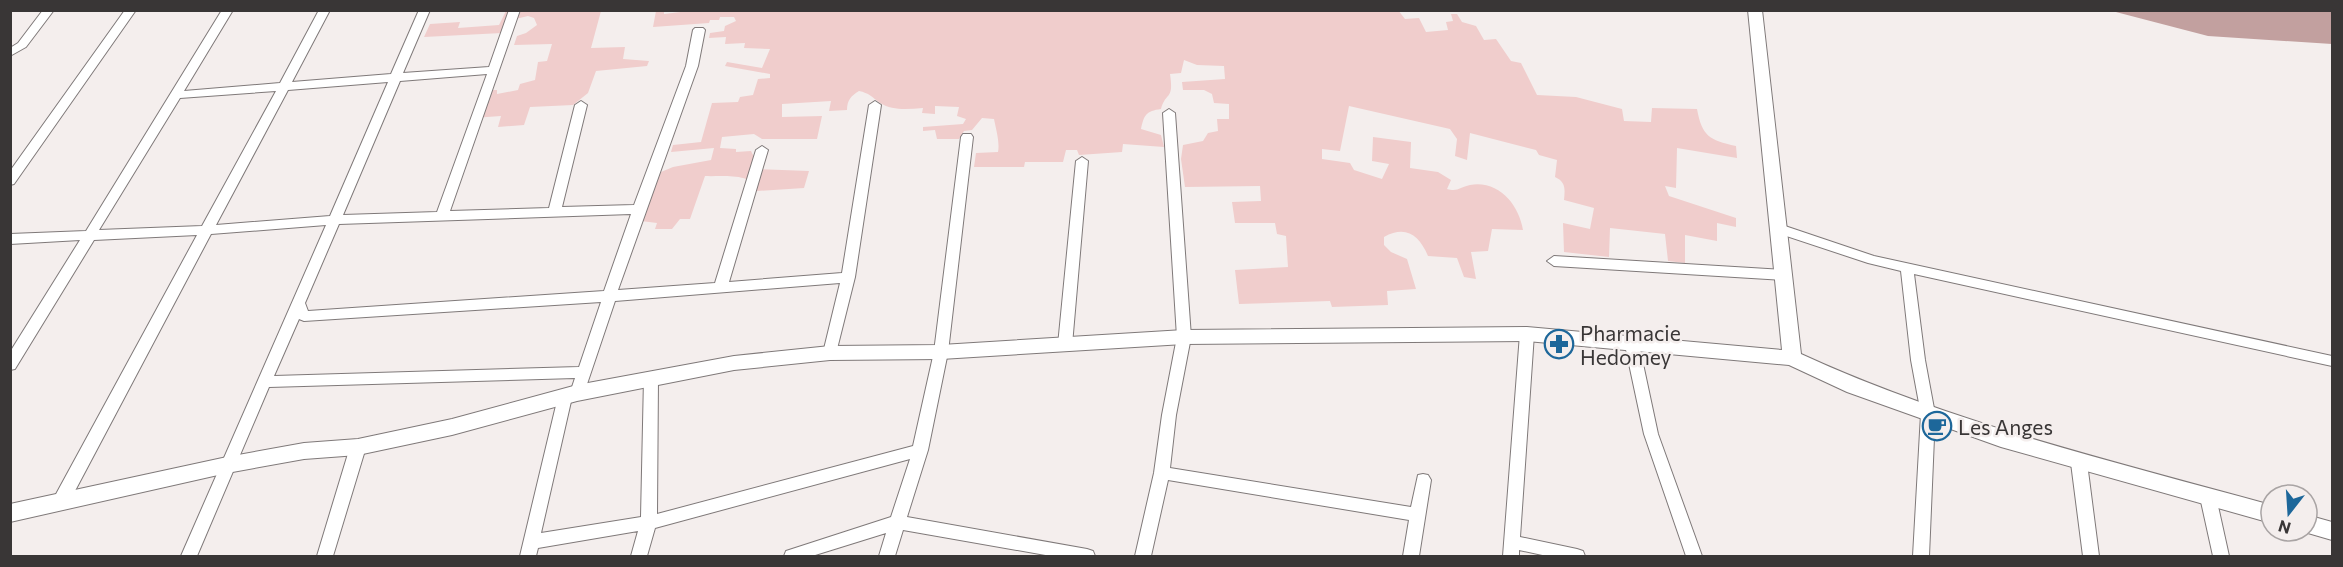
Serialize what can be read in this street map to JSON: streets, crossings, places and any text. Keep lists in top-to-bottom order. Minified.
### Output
{"places":{"pharmacy":["Pharmacie Hedomey"],"cafe":["Les Anges"]},"north":"bottom"}
